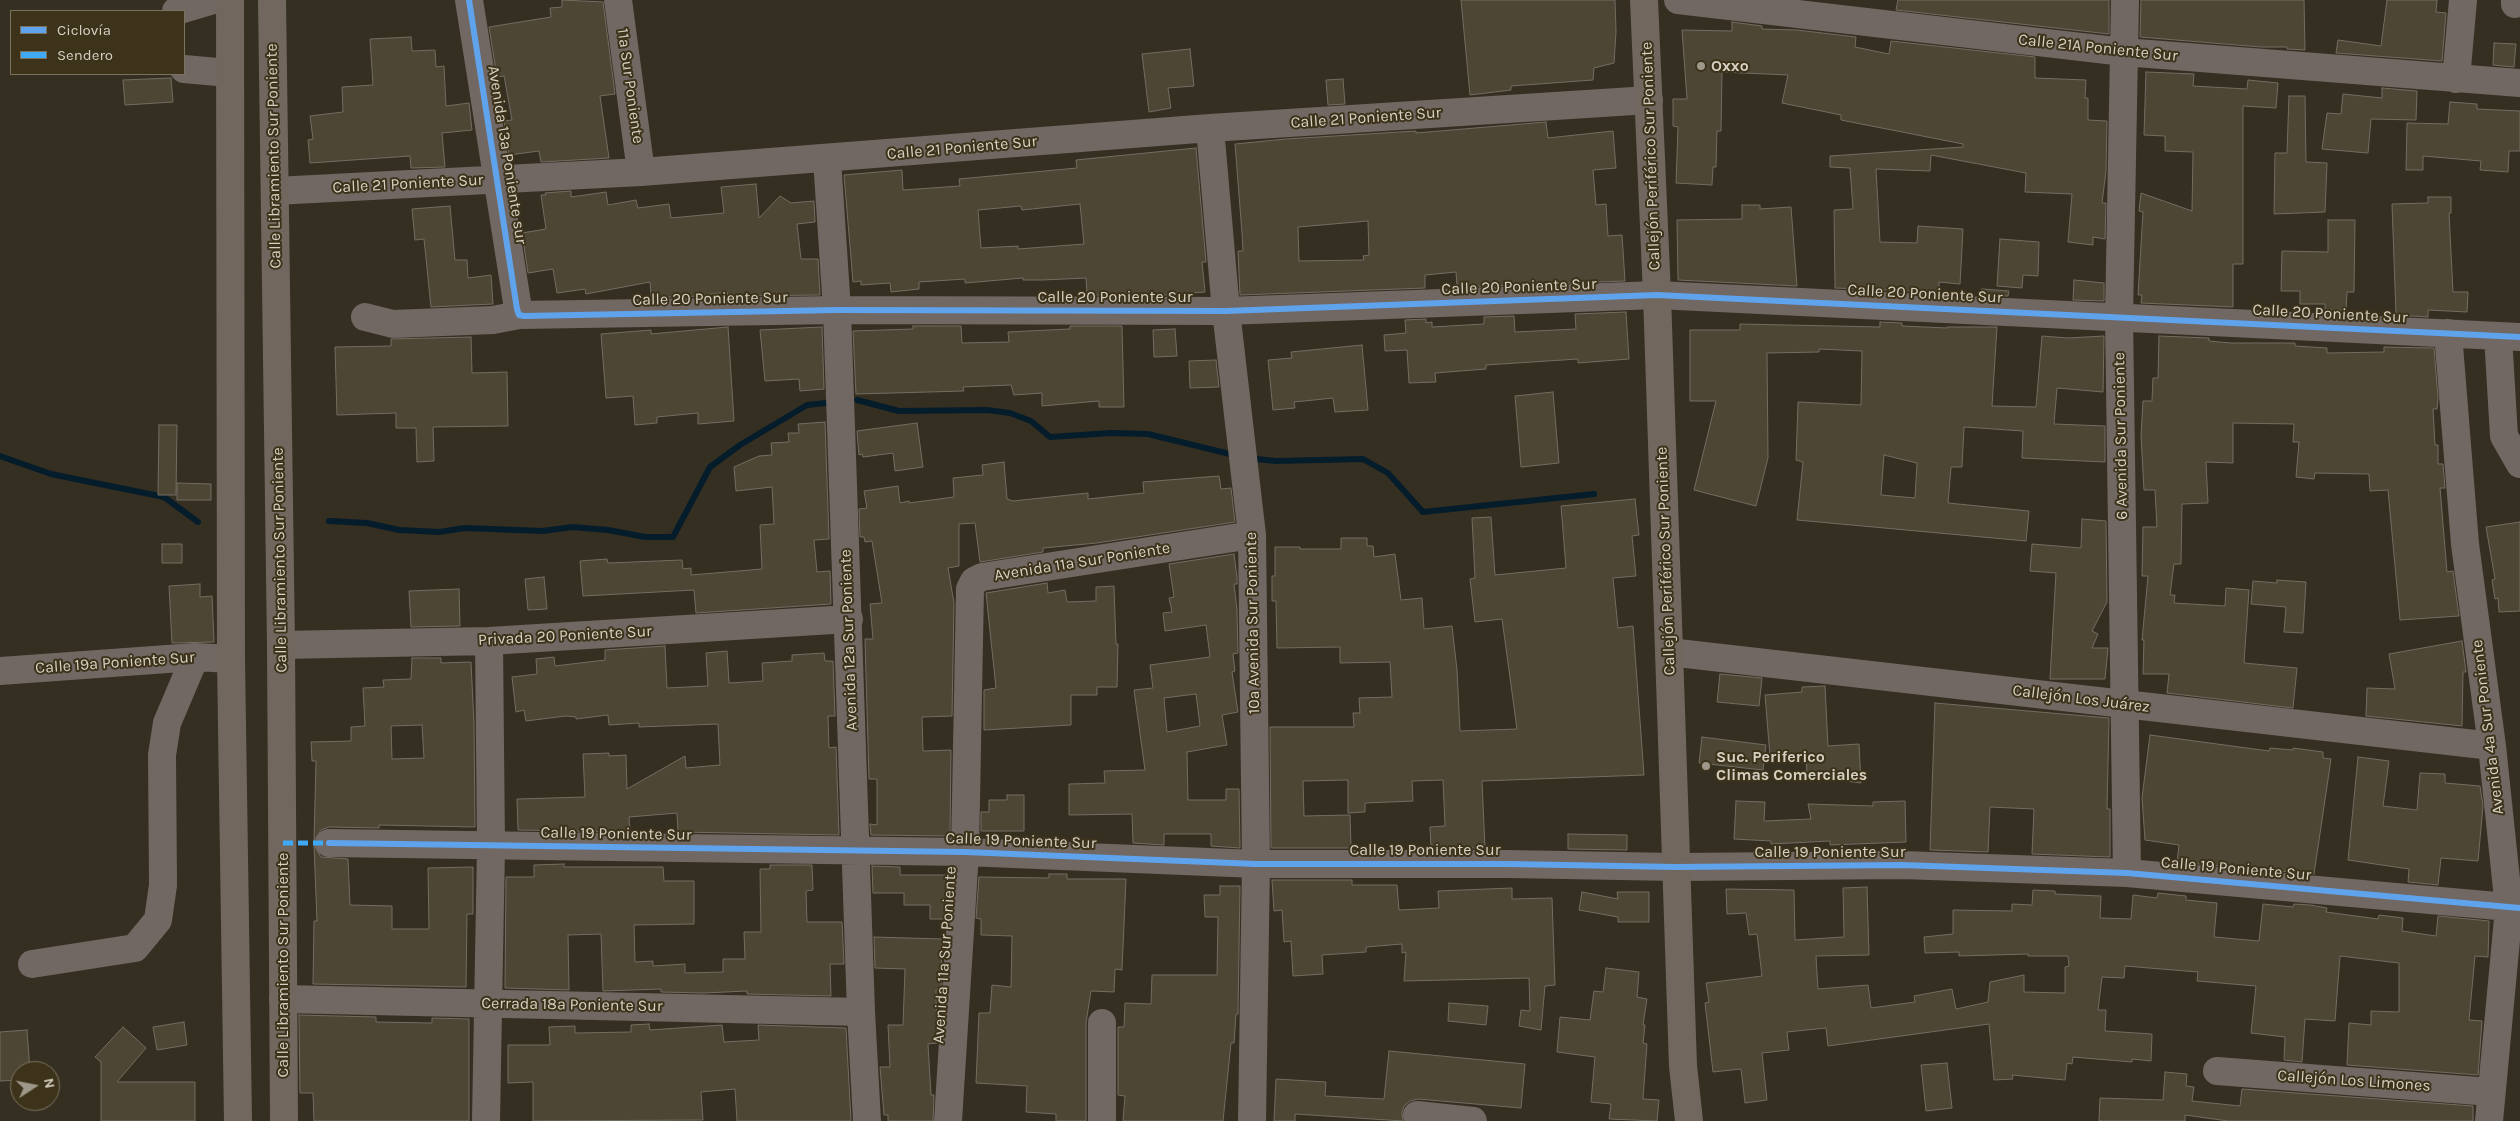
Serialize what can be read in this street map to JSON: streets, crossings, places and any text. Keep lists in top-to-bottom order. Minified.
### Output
{"streets":{"main road":["Calle Libramiento Sur Poniente","Callejón Periférico Sur Poniente"],"street":["Calle 21A Poniente Sur","11a Sur Poniente","Calle 21 Poniente Sur","Avenida 13a Poniente sur","Calle 20 Poniente Sur","6 Avenida Sur Poniente","Avenida 11a Sur Poniente","10a Avenida Sur Poniente","Privada 20 Poniente Sur","Avenida 12a Sur Poniente","Calle 19a Poniente Sur","Callejón Los Juárez","Avenida 4a Sur Poniente","Calle 19 Poniente Sur","Cerrada 18a Poniente Sur","Callejón Los Limones"]},"crossings":[["Calle 21A Poniente Sur","6 Avenida Sur Poniente"],["11a Sur Poniente","Calle 21 Poniente Sur"],["Calle 21 Poniente Sur","Avenida 13a Poniente sur"],["Calle 21 Poniente Sur","Calle Libramiento Sur Poniente"],["Calle 21 Poniente Sur","Callejón Periférico Sur Poniente"],["Calle 21 Poniente Sur","10a Avenida Sur Poniente"],["Calle 21 Poniente Sur","Avenida 12a Sur Poniente"],["Avenida 13a Poniente sur","Calle 20 Poniente Sur"],["Calle Libramiento Sur Poniente","Privada 20 Poniente Sur"],["Calle Libramiento Sur Poniente","Cerrada 18a Poniente Sur"],["Callejón Periférico Sur Poniente","Calle 20 Poniente Sur"],["Callejón Periférico Sur Poniente","Callejón Los Juárez"],["Callejón Periférico Sur Poniente","Calle 19 Poniente Sur"],["Calle 20 Poniente Sur","6 Avenida Sur Poniente"],["Calle 20 Poniente Sur","10a Avenida Sur Poniente"],["Calle 20 Poniente Sur","Avenida 12a Sur Poniente"],["Calle 20 Poniente Sur","Avenida 4a Sur Poniente"],["6 Avenida Sur Poniente","Callejón Los Juárez"],["6 Avenida Sur Poniente","Calle 19 Poniente Sur"],["Avenida 11a Sur Poniente","10a Avenida Sur Poniente"],["Avenida 11a Sur Poniente","Calle 19 Poniente Sur"],["10a Avenida Sur Poniente","Calle 19 Poniente Sur"],["Privada 20 Poniente Sur","Avenida 12a Sur Poniente"],["Avenida 12a Sur Poniente","Calle 19 Poniente Sur"],["Avenida 12a Sur Poniente","Cerrada 18a Poniente Sur"],["Callejón Los Juárez","Avenida 4a Sur Poniente"],["Avenida 4a Sur Poniente","Calle 19 Poniente Sur"],["Avenida 4a Sur Poniente","Callejón Los Limones"]],"places":["Oxxo","Suc. Periferico Climas Comerciales"],"legend":["Ciclovía","Sendero"],"north":"right"}
